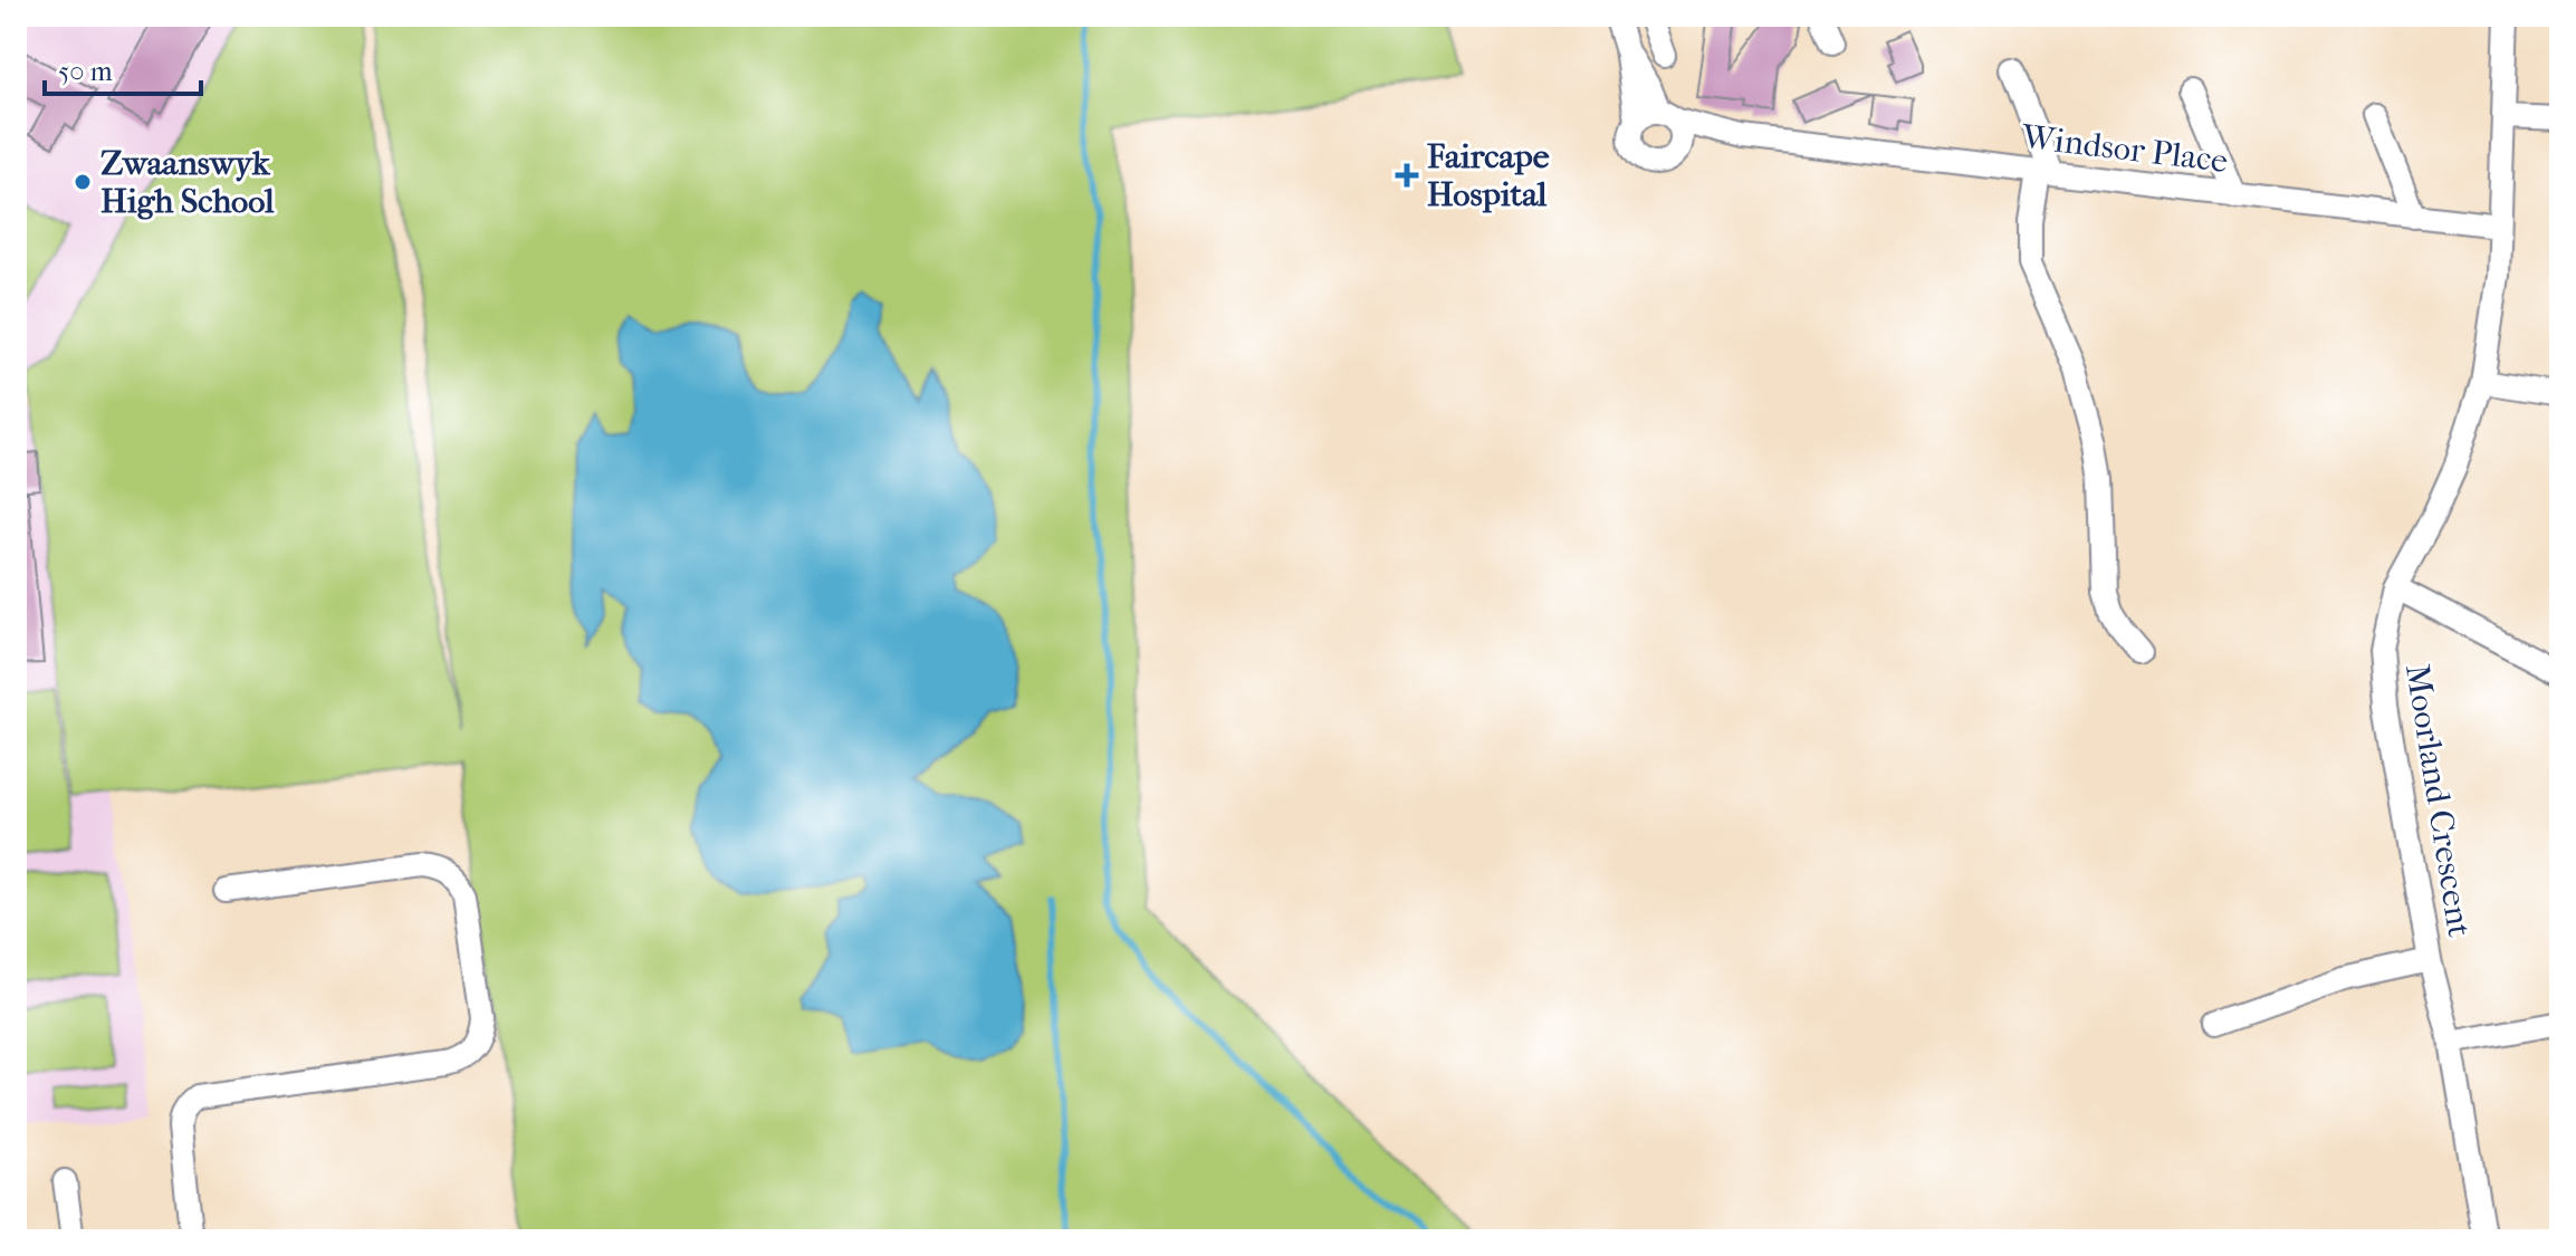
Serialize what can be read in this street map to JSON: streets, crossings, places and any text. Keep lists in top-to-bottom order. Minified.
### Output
{"streets":{"street":["Windsor Place","Moorland Crescent"]},"crossings":[["Windsor Place","Moorland Crescent"]],"places":{"health":["Faircape Hospital"],"other":["Zwaanswyk High School"]},"scale_bar":"50 m"}
